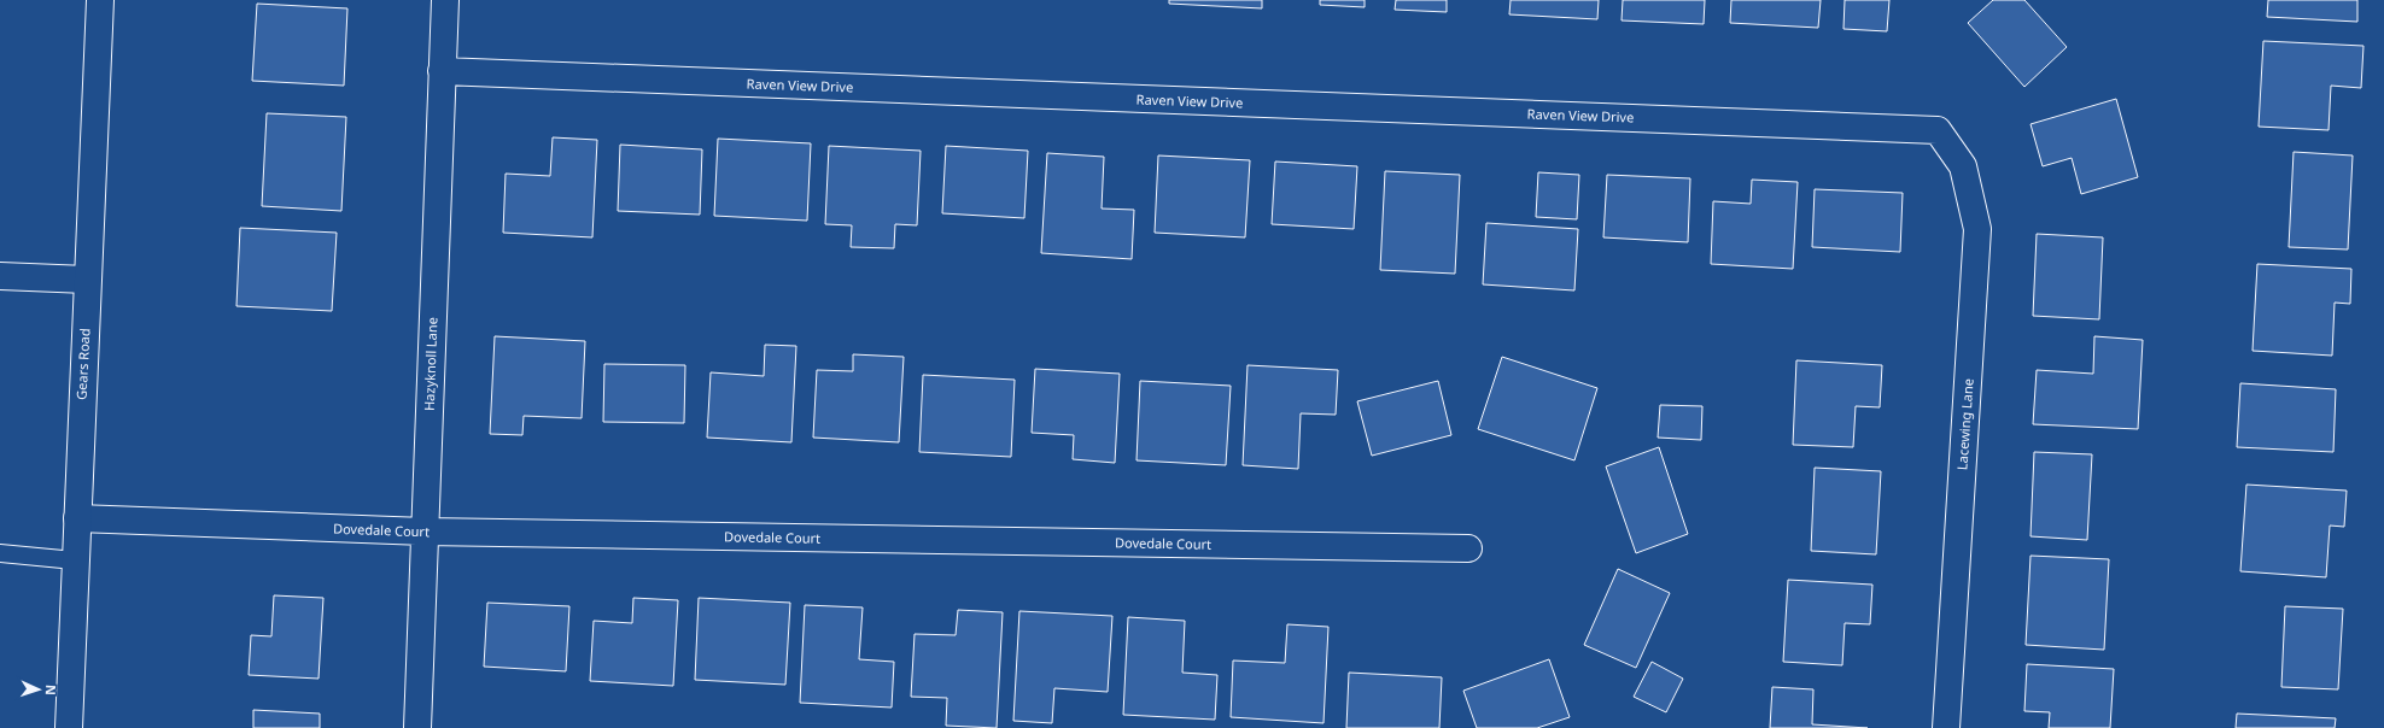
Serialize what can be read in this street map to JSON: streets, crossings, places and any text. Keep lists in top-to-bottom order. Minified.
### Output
{"streets":{"street":["Raven View Drive","Gears Road","Hazyknoll Lane","Lacewing Lane","Dovedale Court"]},"crossings":[["Raven View Drive","Hazyknoll Lane"],["Raven View Drive","Lacewing Lane"],["Gears Road","Dovedale Court"],["Hazyknoll Lane","Dovedale Court"]],"north":"right"}
